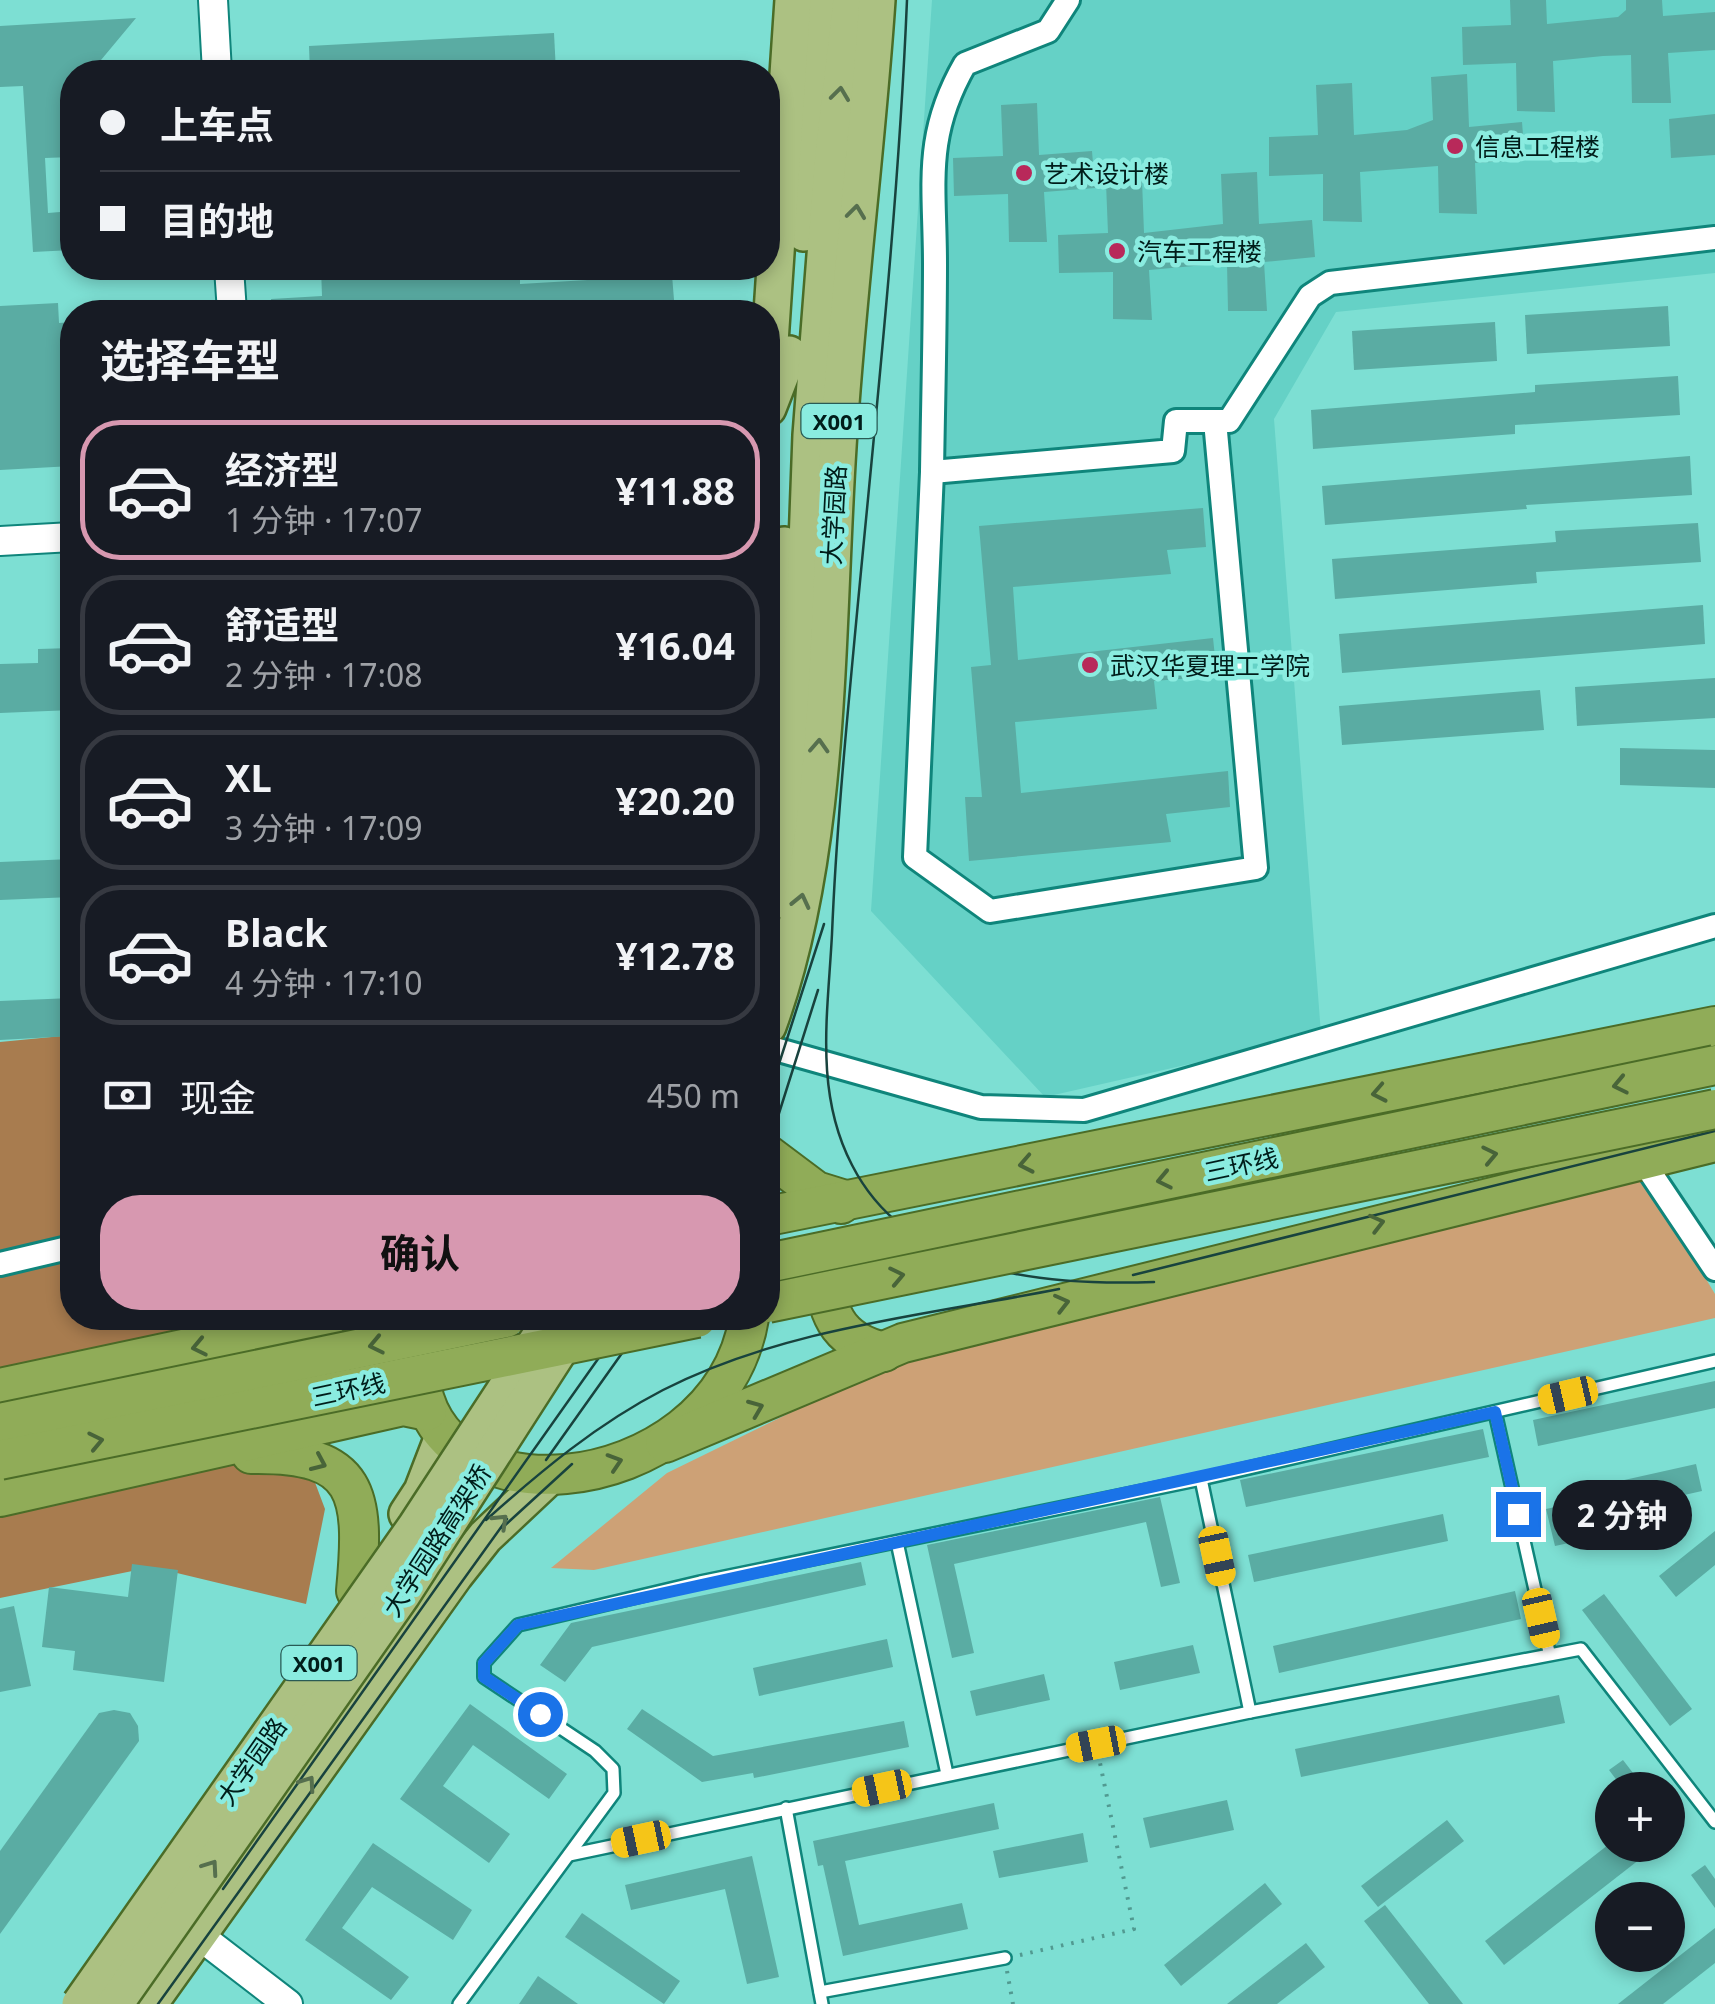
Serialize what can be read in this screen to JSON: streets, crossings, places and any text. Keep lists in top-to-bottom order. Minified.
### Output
{"streets":{"highway":["三环线"],"main road":["X001","大学园路","大学园路高架桥"]},"places":["信息工程楼","艺术设计楼","汽车工程楼","武汉华夏理工学院"],"page":{"banner":["上车点","目的地"],"heading":"选择车型","list":[{"name":"经济型","note":"1 分钟 · 17:07","value":"¥11.88"},{"name":"舒适型","note":"2 分钟 · 17:08","value":"¥16.04"},{"name":"XL","note":"3 分钟 · 17:09","value":"¥20.20"},{"name":"Black","note":"4 分钟 · 17:10","value":"¥12.78"}],"pay":["现金","450 m"],"buttons":"确认","bubble":"2 分钟","map_buttons":["+","−"]}}
